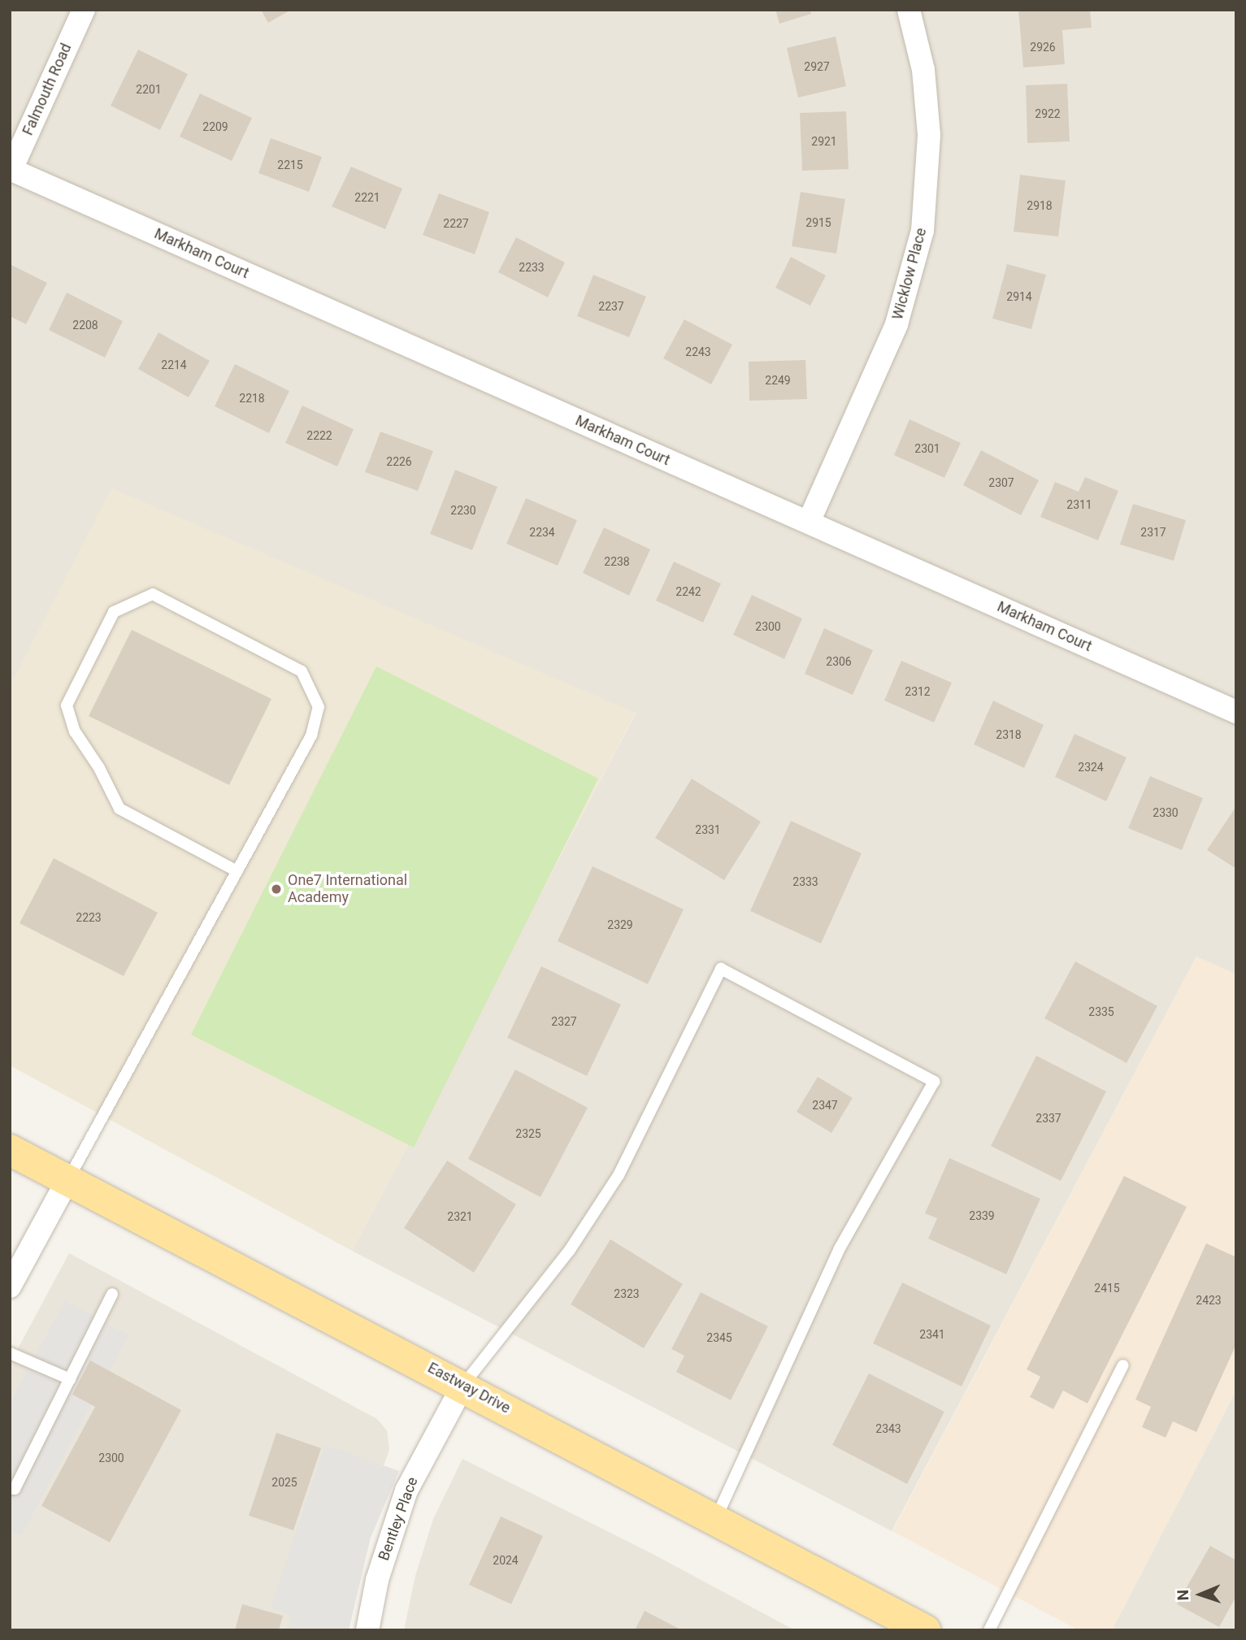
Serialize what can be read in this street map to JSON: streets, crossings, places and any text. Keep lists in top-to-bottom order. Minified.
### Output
{"streets":{"main road":["Eastway Drive"],"street":["Falmouth Road","Markham Court","Wicklow Place","Bentley Place"]},"crossings":[["Falmouth Road","Markham Court"],["Markham Court","Wicklow Place"],["Eastway Drive","Bentley Place"]],"places":["One7 International Academy"],"house_numbers":["2926","2927","2201","2922","2209","2921","2215","2221","2918","2915","2227","2233","2914","2237","2208","2243","2214","2249","2218","2222","2301","2226","2307","2311","2230","2234","2317","2238","2242","2300","2306","2312","2318","2324","2330","2331","2333","2223","2329","2335","2327","2347","2337","2325","2339","2321","2415","2323","2423","2341","2345","2343","2300","2025","2024"],"north":"left"}
